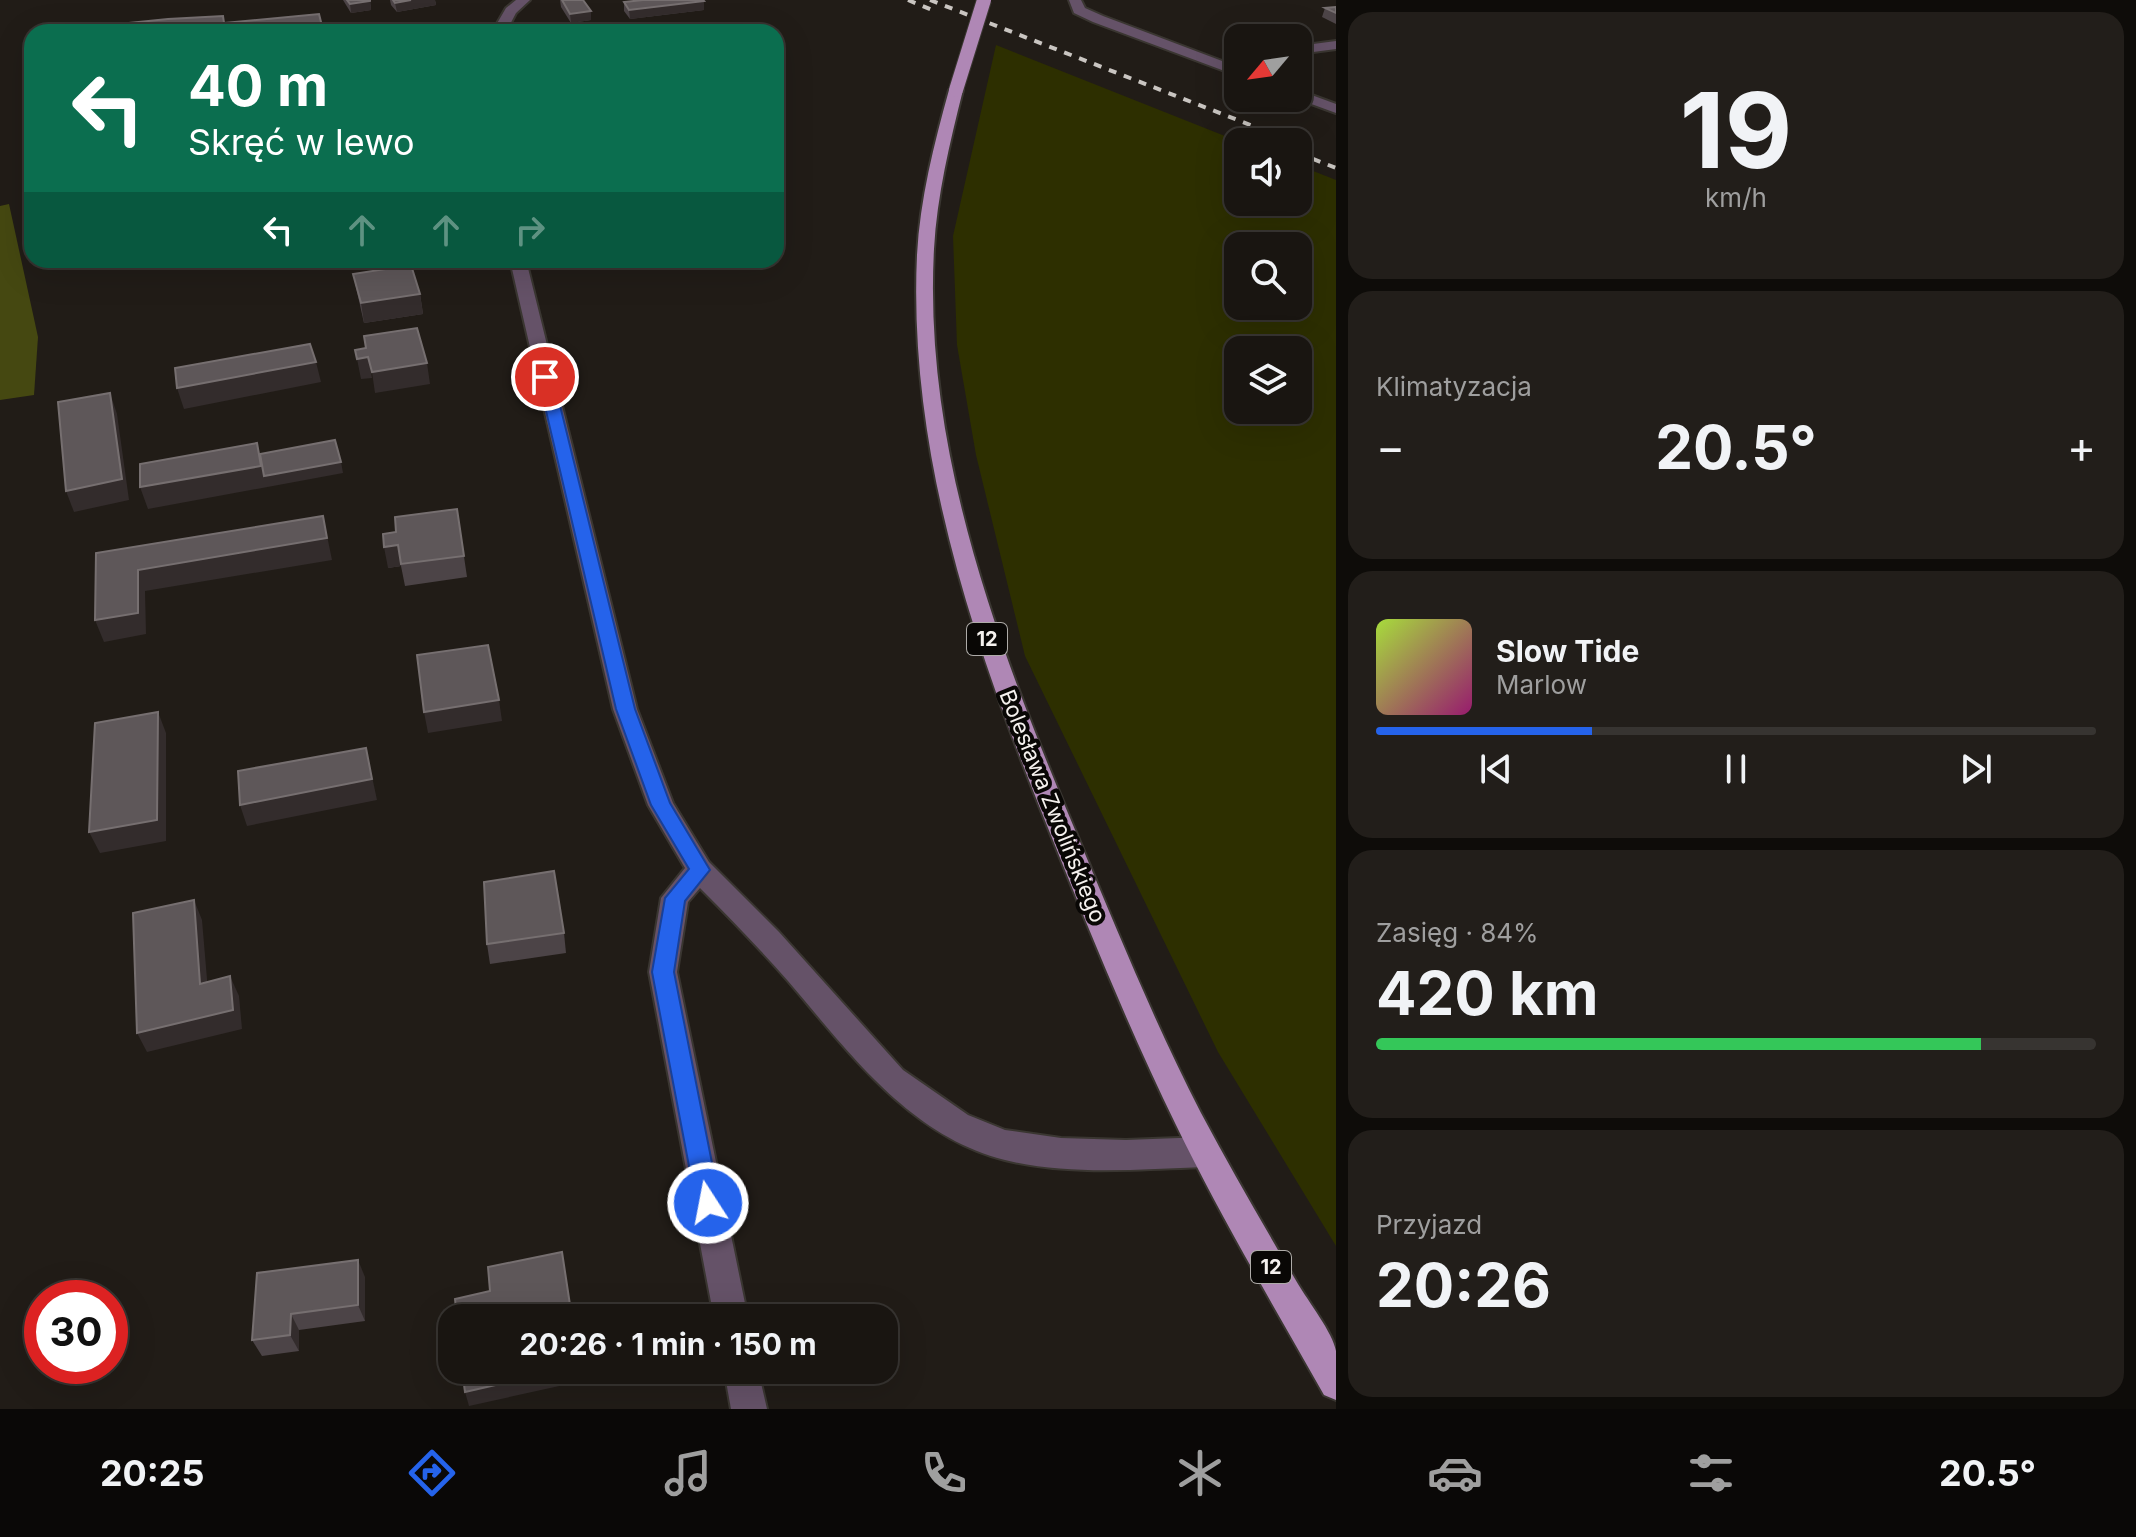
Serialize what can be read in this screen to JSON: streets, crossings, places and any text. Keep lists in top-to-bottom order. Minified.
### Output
{"streets":{"main road":["12","Bolesława Zwolińskiego"]},"north":"bottom left","page":{"tile":[["19","km/h"],"Klimatyzacja",["Zasięg · 84%","420 km"],["Przyjazd","20:26"]],"turn":["40 m","Skręć w lewo"],"heat":["−","20.5°","+"],"song":["Slow Tide","Marlow"],"limit":"30","trip":"20:26 · 1 min · 150 m","tabs":["20:25","20.5°"]}}
